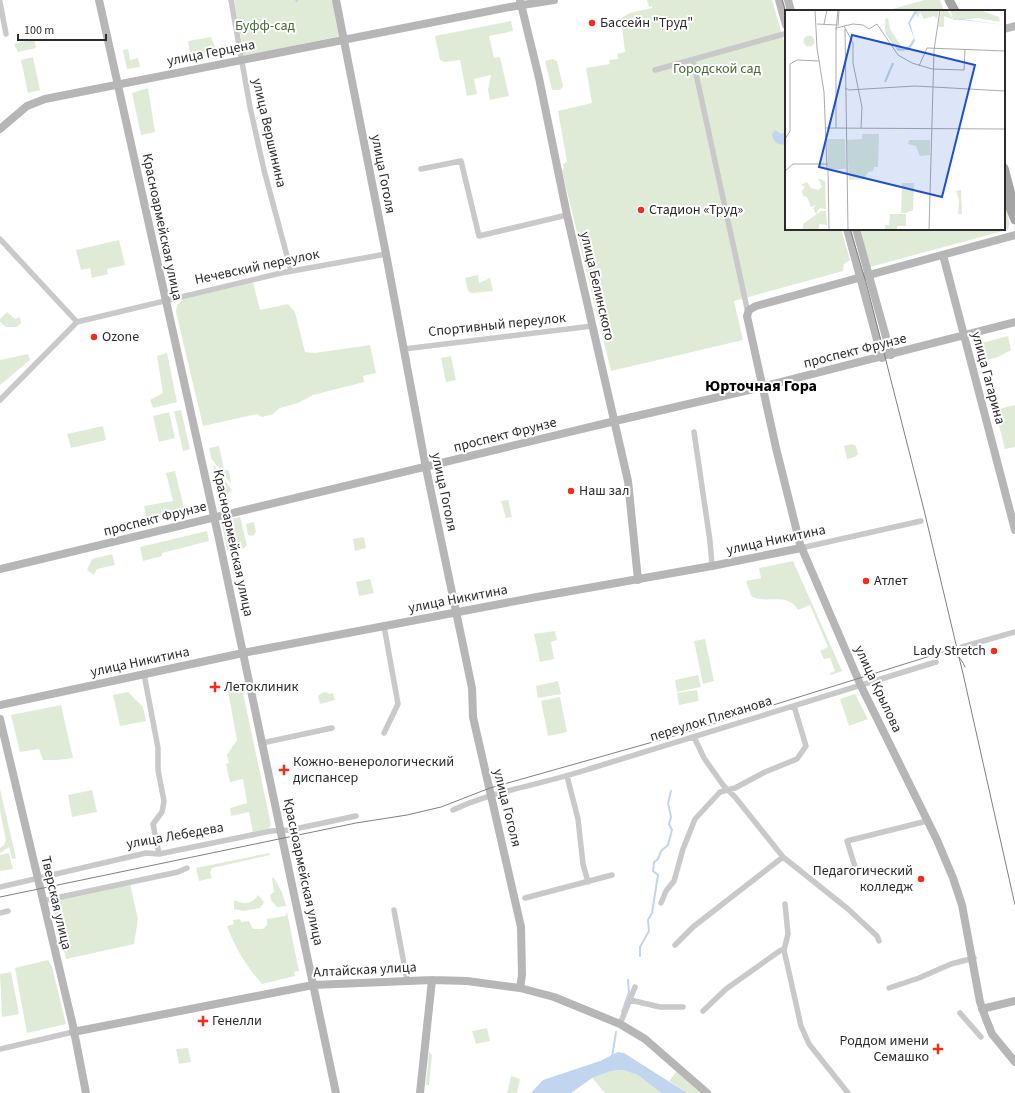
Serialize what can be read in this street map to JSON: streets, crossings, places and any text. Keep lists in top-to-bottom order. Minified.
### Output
{"streets":{"street":["улица Герцена","улица Вершинина","улица Гоголя","Красноармейская улица","Нечевский переулок","улица Белинского","Спортивный переулок","проспект Фрунзе","улица Гагарина","улица Никитина","улица Крылова","переулок Плеханова","улица Лебедева","Тверская улица","Алтайская улица"]},"crossings":[["улица Герцена","улица Вершинина"],["улица Герцена","улица Гоголя"],["улица Герцена","Красноармейская улица"],["улица Герцена","улица Белинского"],["улица Вершинина","Нечевский переулок"],["улица Гоголя","Нечевский переулок"],["улица Гоголя","Спортивный переулок"],["улица Гоголя","проспект Фрунзе"],["улица Гоголя","улица Никитина"],["улица Гоголя","переулок Плеханова"],["улица Гоголя","Алтайская улица"],["Красноармейская улица","Нечевский переулок"],["Красноармейская улица","проспект Фрунзе"],["Красноармейская улица","улица Никитина"],["Красноармейская улица","улица Лебедева"],["Красноармейская улица","Алтайская улица"],["улица Белинского","Спортивный переулок"],["улица Белинского","проспект Фрунзе"],["улица Белинского","улица Никитина"],["проспект Фрунзе","улица Гагарина"],["проспект Фрунзе","улица Крылова"],["улица Никитина","улица Крылова"],["улица Крылова","переулок Плеханова"],["улица Лебедева","Тверская улица"],["Тверская улица","Алтайская улица"]],"districts":["Юрточная Гора"],"parks":["Буфф-сад","Городской сад"],"places":{"other":["Бассейн \"Труд\"","Стадион «Труд»","Ozone","Наш зал","Атлет","Lady Stretch","Педагогический колледж"],"health":["Летоклиник","Кожно-венерологический диспансер","Генелли","Роддом имени Семашко"]},"scale_bar":"100 m"}
